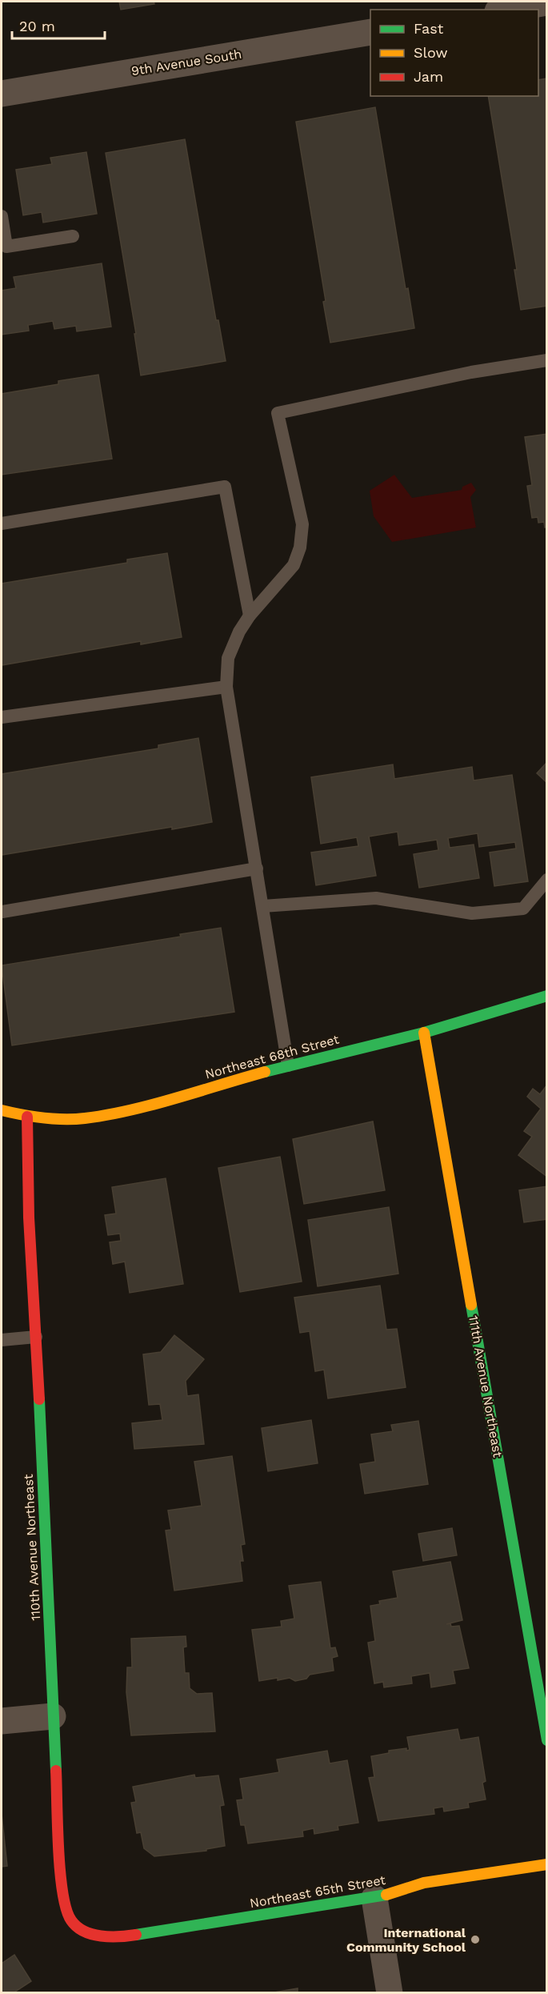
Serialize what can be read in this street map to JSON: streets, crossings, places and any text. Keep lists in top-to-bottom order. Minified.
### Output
{"streets":{"street":["9th Avenue South","Northeast 68th Street","111th Avenue Northeast","110th Avenue Northeast","Northeast 65th Street"]},"crossings":[["Northeast 68th Street","111th Avenue Northeast"],["Northeast 68th Street","110th Avenue Northeast"],["110th Avenue Northeast","Northeast 65th Street"]],"places":["International Community School"],"legend":["Fast","Slow","Jam"],"scale_bar":"20 m"}
